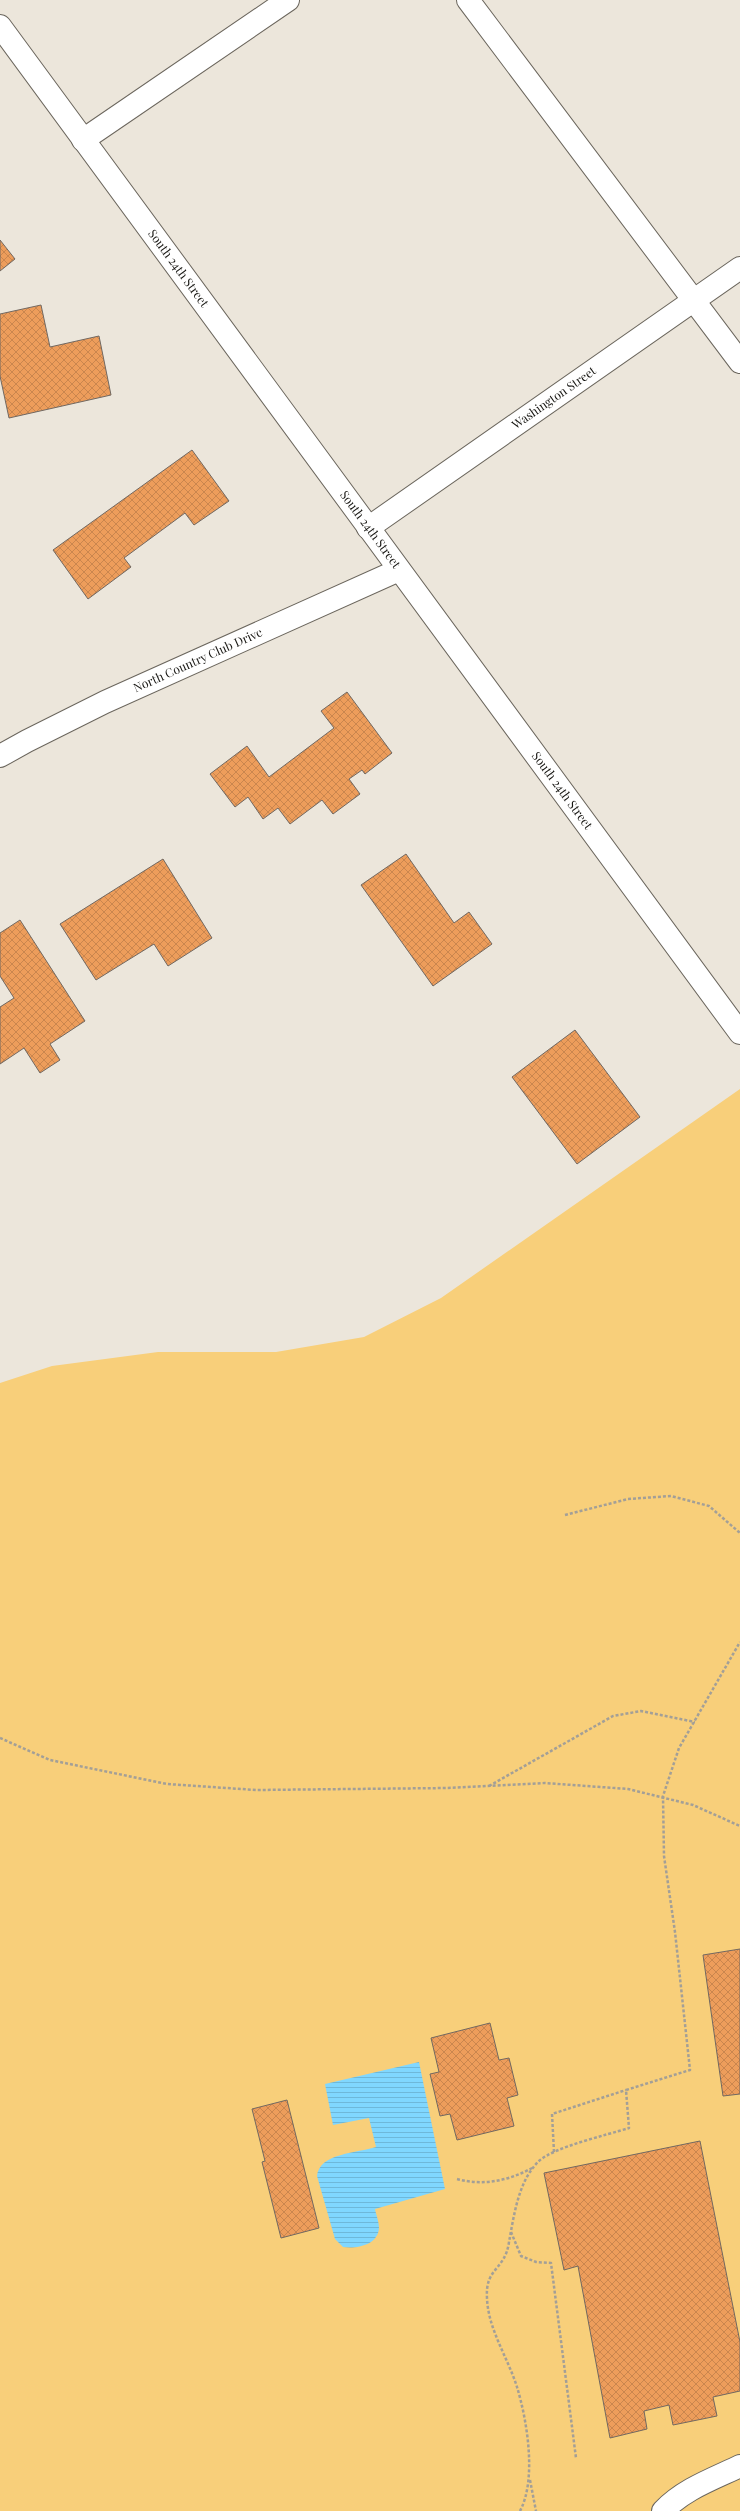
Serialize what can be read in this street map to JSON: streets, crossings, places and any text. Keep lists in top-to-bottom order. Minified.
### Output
{"streets":{"street":["South 24th Street","Washington Street","North Country Club Drive"]},"crossings":[["South 24th Street","Washington Street"],["South 24th Street","North Country Club Drive"]]}
